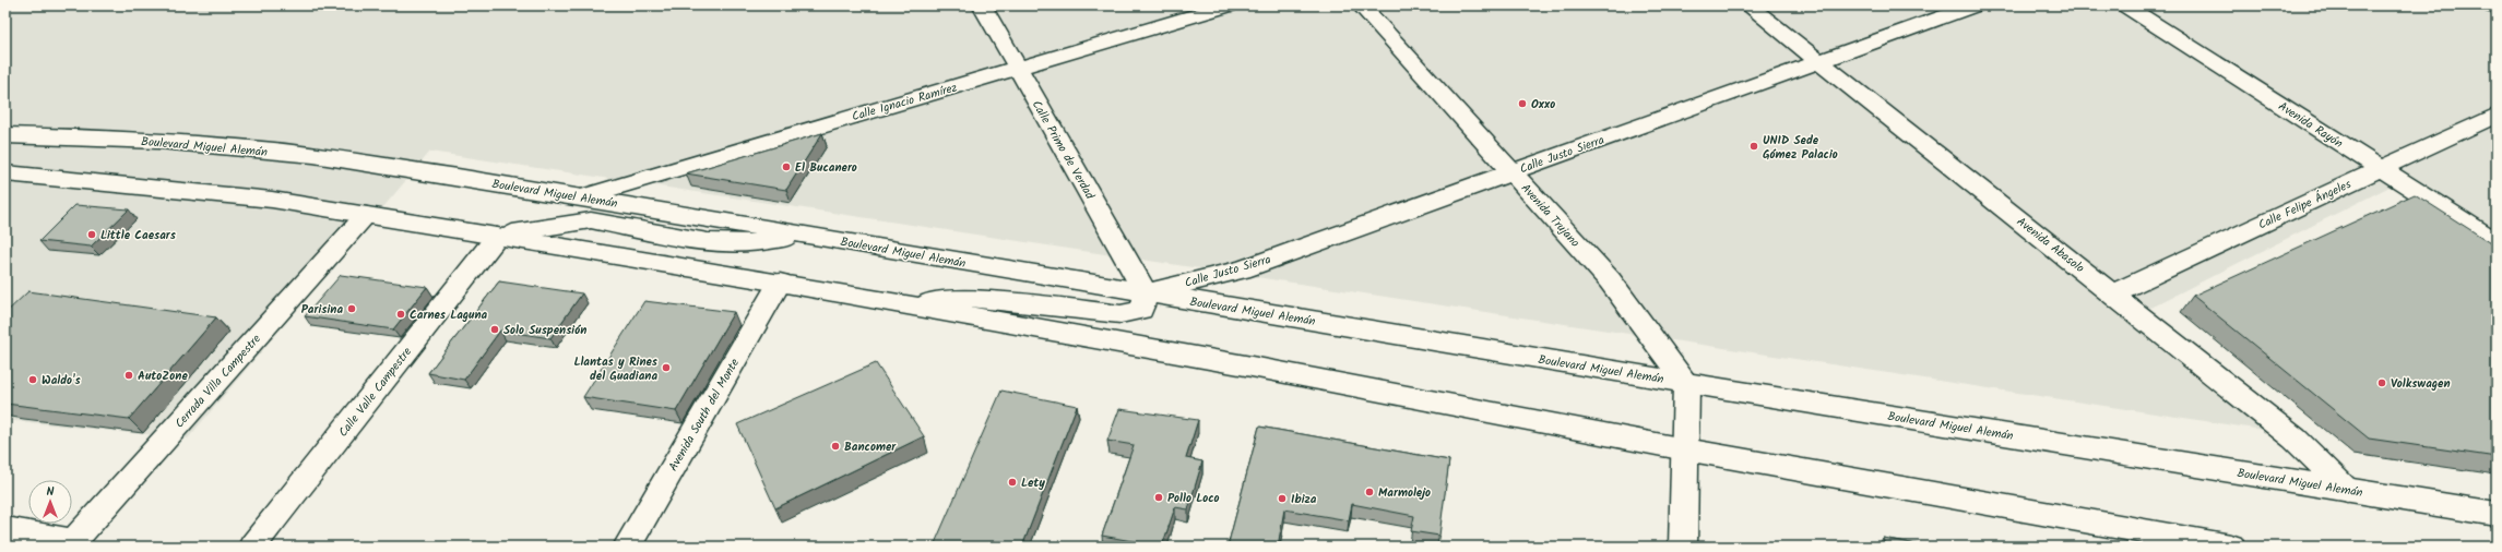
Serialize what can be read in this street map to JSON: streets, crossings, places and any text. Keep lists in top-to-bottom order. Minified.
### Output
{"streets":{"main road":["Calle Ignacio Ramírez","Avenida Rayón","Boulevard Miguel Alemán","Calle Primo de Verdad","Calle Justo Sierra","Calle Felipe Ángeles","Avenida Trujano","Avenida Abasolo","Cerrada Villa Campestre","Calle Valle Campestre","Avenida South del Monte"]},"crossings":[["Calle Ignacio Ramírez","Boulevard Miguel Alemán"],["Calle Ignacio Ramírez","Calle Primo de Verdad"],["Avenida Rayón","Calle Felipe Ángeles"],["Boulevard Miguel Alemán","Calle Primo de Verdad"],["Boulevard Miguel Alemán","Calle Justo Sierra"],["Boulevard Miguel Alemán","Avenida Trujano"],["Boulevard Miguel Alemán","Avenida Abasolo"],["Calle Primo de Verdad","Calle Justo Sierra"],["Calle Justo Sierra","Avenida Trujano"],["Calle Justo Sierra","Avenida Abasolo"],["Calle Felipe Ángeles","Avenida Abasolo"]],"places":["Oxxo","UNID Sede Gómez Palacio","El Bucanero","Little Caesars","Parisina","Carnes Laguna","Solo Suspensión","Llantas y Rines del Guadiana","AutoZone","Waldo's","Volkswagen","Bancomer","Lety","Marmolejo","Pollo Loco","Ibiza"],"north":"top"}
